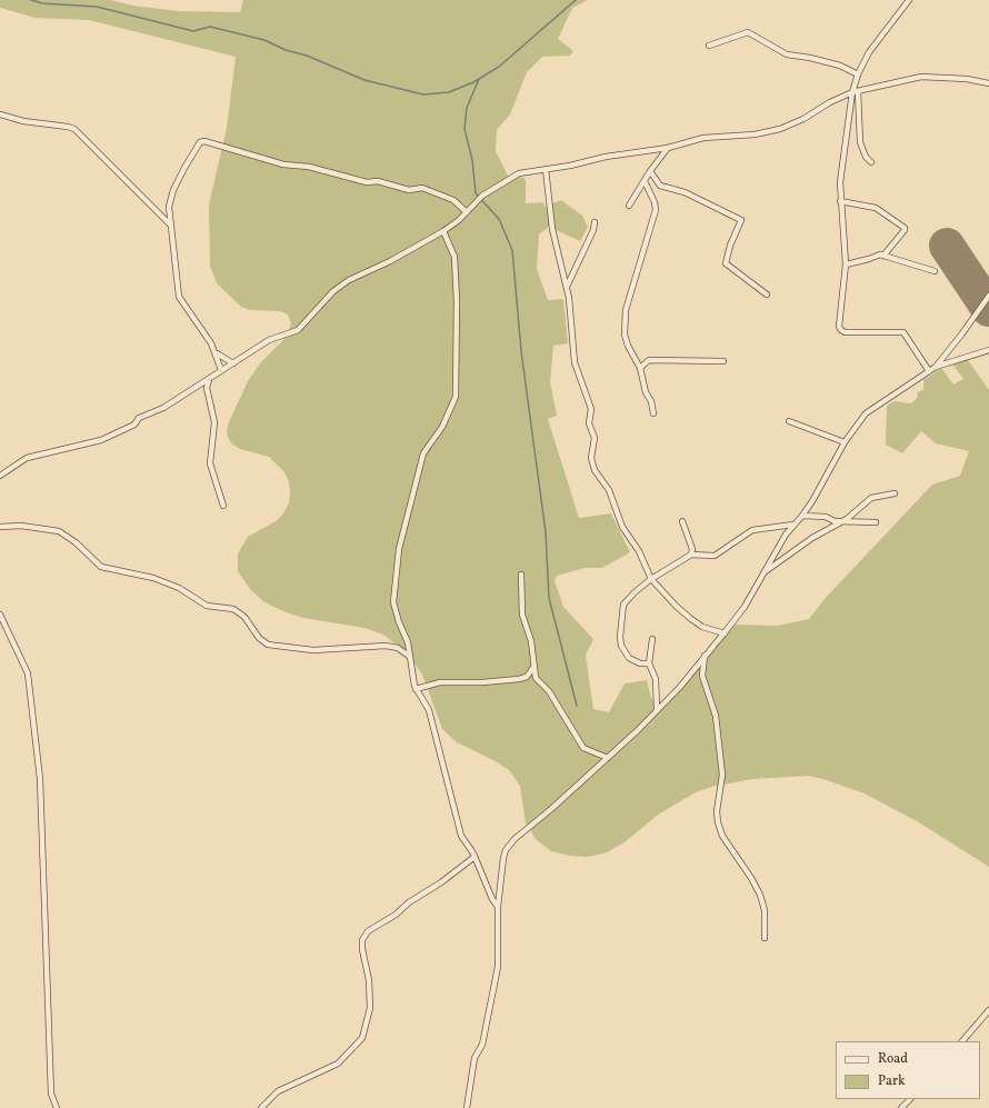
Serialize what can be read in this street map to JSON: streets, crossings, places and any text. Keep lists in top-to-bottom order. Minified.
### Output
{"legend":["Road","Park"]}
